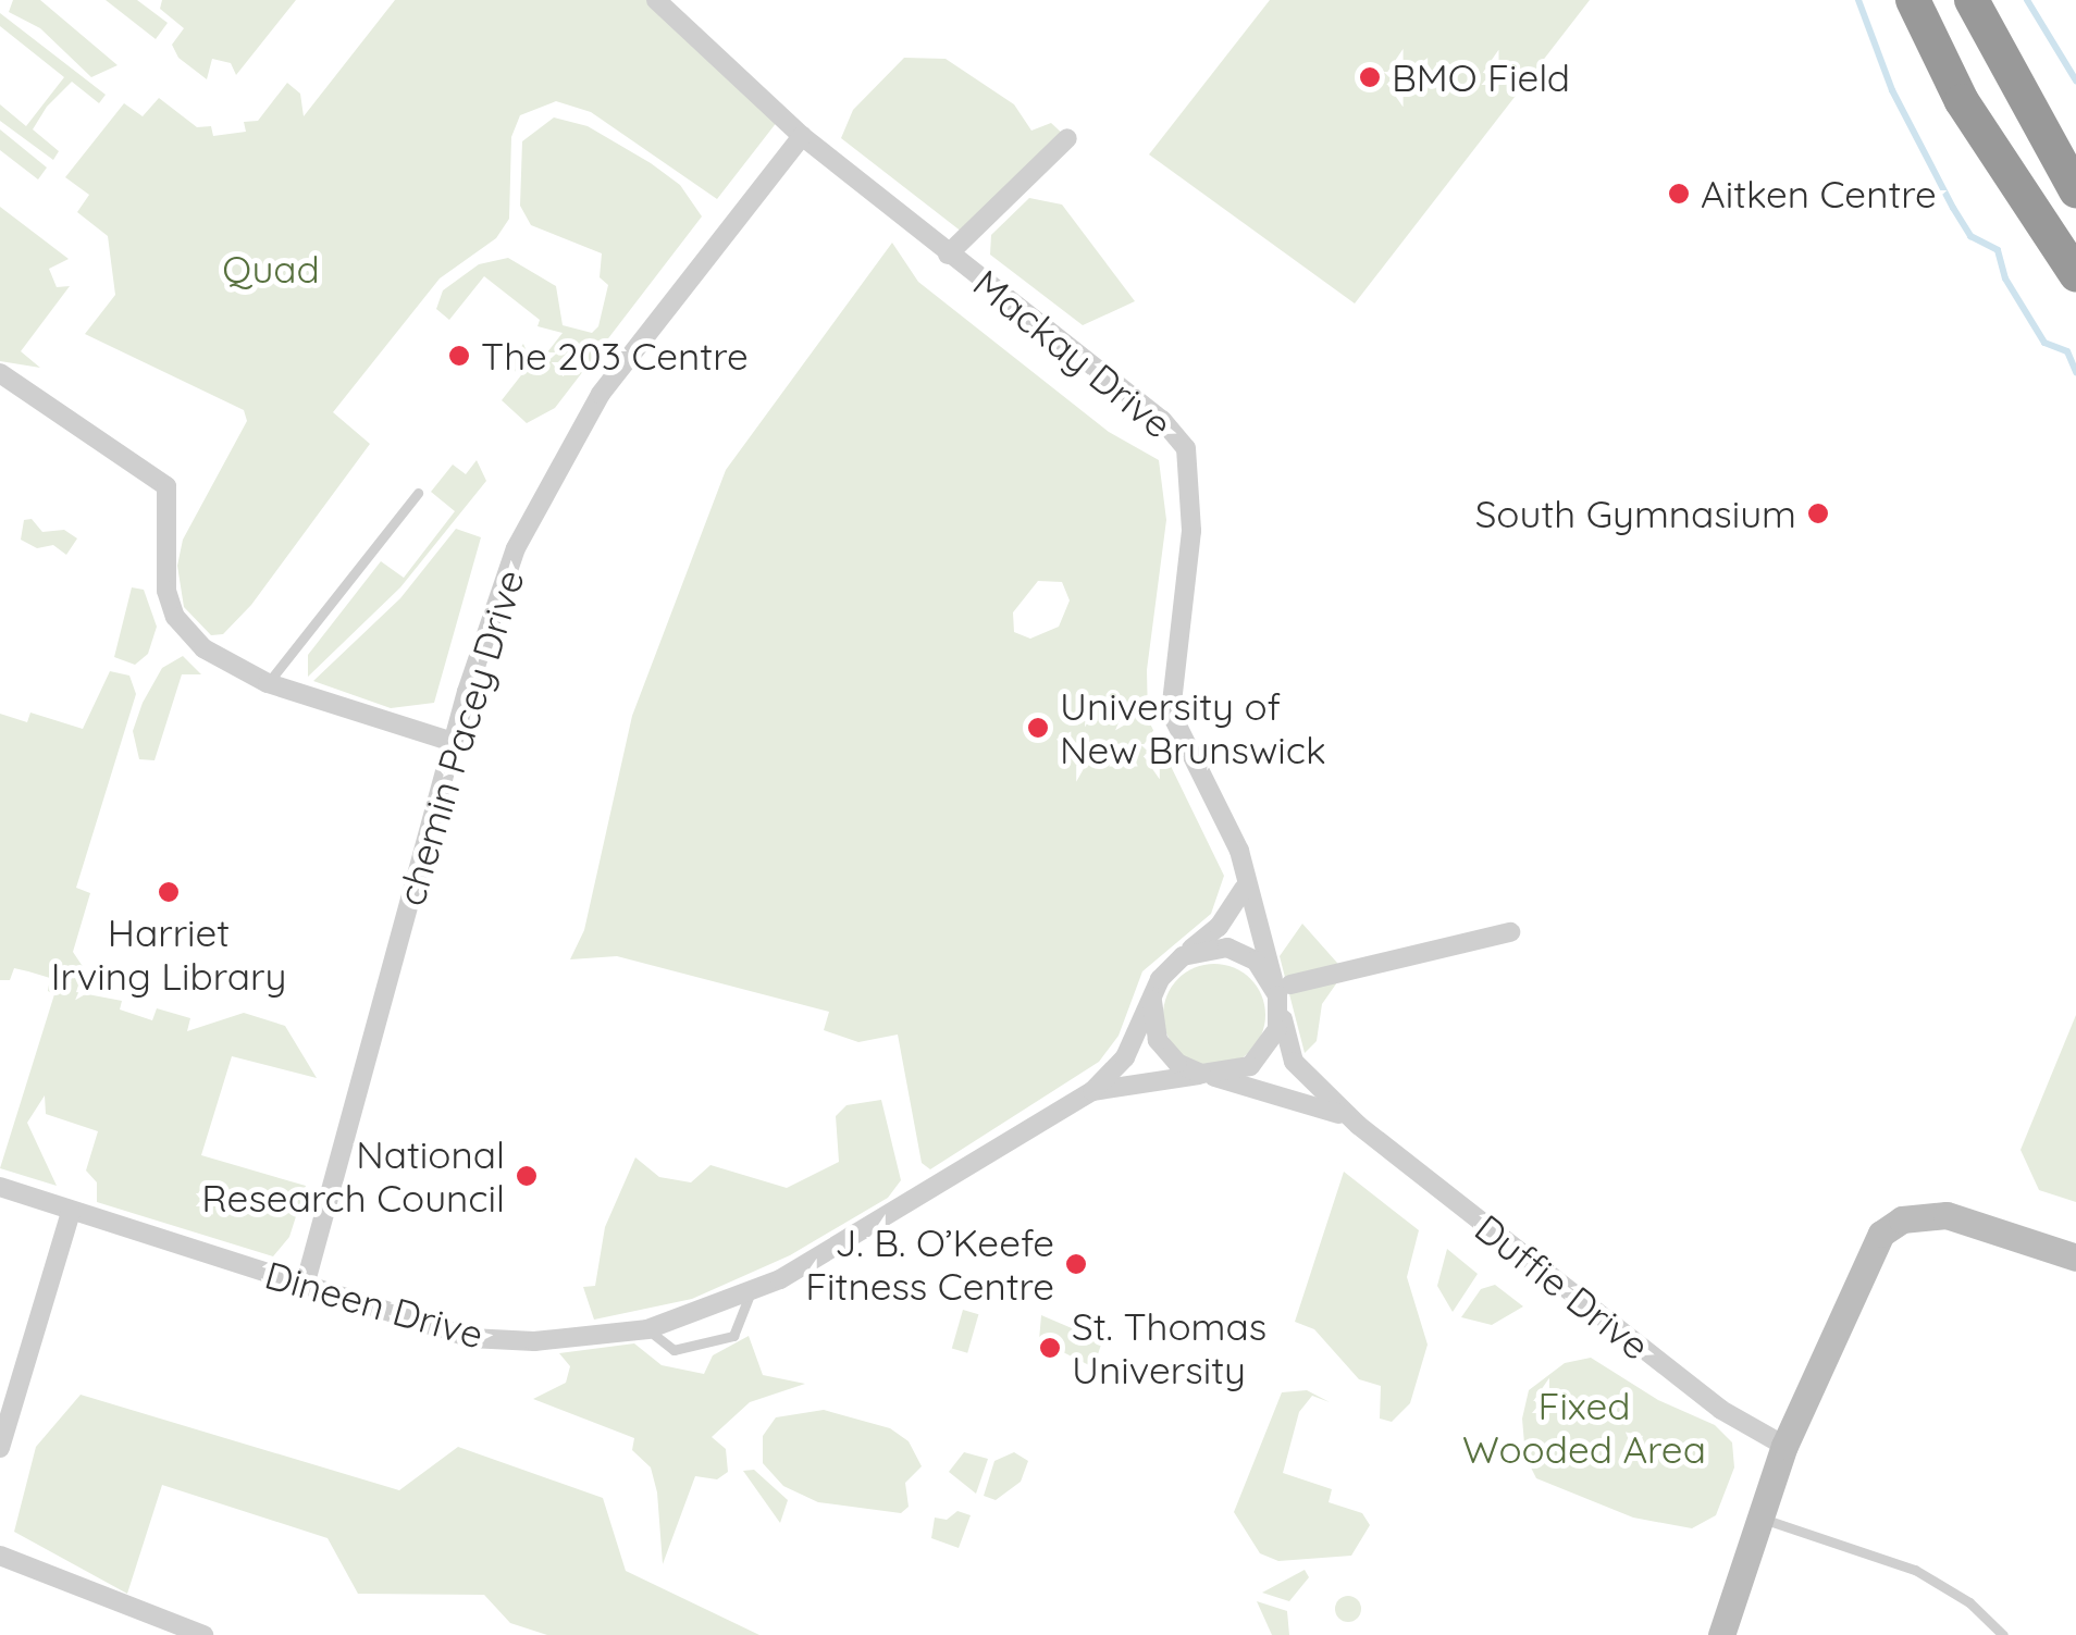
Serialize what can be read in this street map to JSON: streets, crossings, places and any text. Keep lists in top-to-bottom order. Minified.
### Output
{"streets":{"street":["Mackay Drive","chemin Pacey Drive","Duffie Drive","Dineen Drive"]},"crossings":[["Mackay Drive","chemin Pacey Drive"],["Mackay Drive","Duffie Drive"],["chemin Pacey Drive","Dineen Drive"],["Duffie Drive","Dineen Drive"]],"parks":["Quad","Fixed Wooded Area"],"places":["BMO Field","Aitken Centre","The 203 Centre","South Gymnasium","University of New Brunswick","Harriet Irving Library","National Research Council","J. B. O’Keefe Fitness Centre","St. Thomas University"]}
